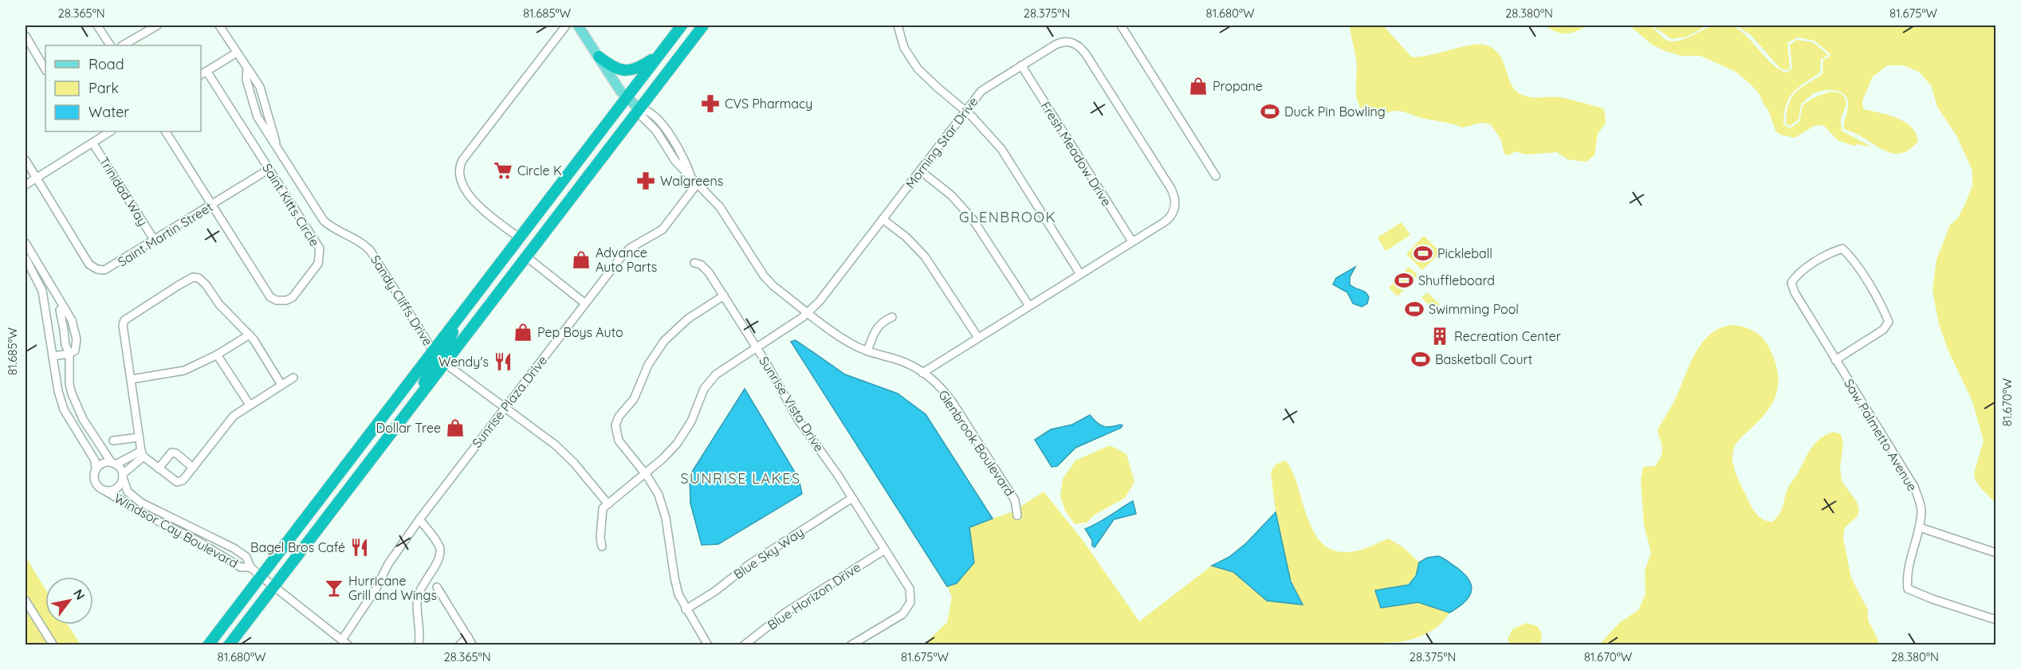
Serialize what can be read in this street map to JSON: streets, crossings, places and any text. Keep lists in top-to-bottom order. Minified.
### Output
{"streets":{"street":["Morning Star Drive","Fresh Meadow Drive","Trinidad Way","Saint Kitts Circle","Saint Martin Street","Sandy Cliffs Drive","Sunrise Plaza Drive","Sunrise Vista Drive","Saw Palmetto Avenue","Glenbrook Boulevard","Windsor Cay Boulevard","Blue Sky Way","Blue Horizon Drive"]},"crossings":[["Morning Star Drive","Fresh Meadow Drive"],["Morning Star Drive","Sunrise Vista Drive"],["Morning Star Drive","Glenbrook Boulevard"],["Trinidad Way","Saint Martin Street"],["Saint Kitts Circle","Saint Martin Street"],["Sunrise Plaza Drive","Glenbrook Boulevard"],["Sunrise Plaza Drive","Windsor Cay Boulevard"],["Sunrise Vista Drive","Blue Sky Way"],["Sunrise Vista Drive","Blue Horizon Drive"]],"districts":["GLENBROOK","SUNRISE LAKES"],"places":{"shop":["Propane","Advance Auto Parts","Pep Boys Auto","Dollar Tree"],"pharmacy":["CVS Pharmacy","Walgreens"],"sports":["Duck Pin Bowling","Pickleball","Shuffleboard","Swimming Pool","Basketball Court"],"supermarket":["Circle K"],"building":["Recreation Center"],"restaurant":["Wendy's","Bagel Bros Café"],"bar":["Hurricane Grill and Wings"]},"legend":["Road","Park","Water"],"north":"top right","coordinates":["28.365°N","81.685°W","28.375°N","81.680°W","28.380°N","81.675°W","81.670°W"]}
